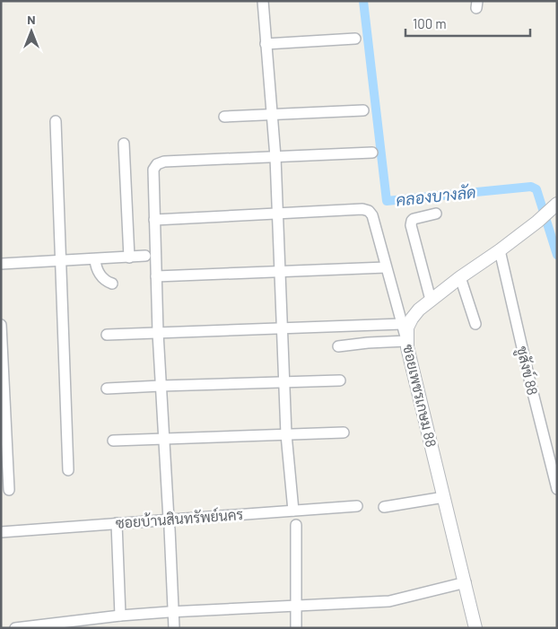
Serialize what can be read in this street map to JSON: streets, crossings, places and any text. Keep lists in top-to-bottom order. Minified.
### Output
{"streets":{"street":["ชูสังข์ 88","ซอยเพชรเกษม 88","ซอยบ้านสินทรัพย์นคร"]},"crossings":[["ชูสังข์ 88","ซอยเพชรเกษม 88"]],"water":["คลองบางลัด"],"scale_bar":"100 m","north":"top"}
